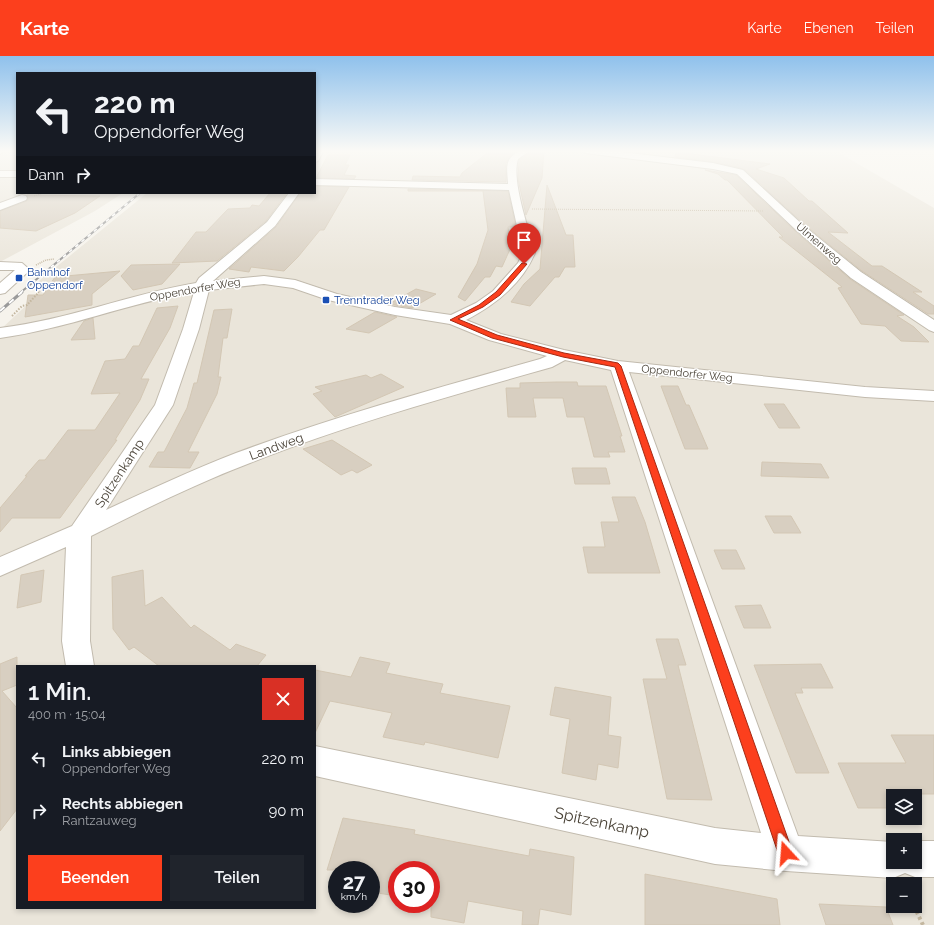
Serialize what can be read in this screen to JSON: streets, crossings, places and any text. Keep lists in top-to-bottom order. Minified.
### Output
{"streets":{"street":["Ulmenweg","Oppendorfer Weg","Landweg","Spitzenkamp"]},"crossings":[["Oppendorfer Weg","Landweg"],["Oppendorfer Weg","Spitzenkamp"],["Landweg","Spitzenkamp"]],"places":{"transit":["Bahnhof Oppendorf","Trenntrader Weg"]},"page":{"header":"Karte","nav":["Karte","Ebenen","Teilen"],"turn":["220 m","Oppendorfer Weg"],"then":"Dann","heading":["1 Min.","400 m · 15:04"],"list":[{"name":"Links abbiegen","note":"Oppendorfer Weg","value":"220 m"},{"name":"Rechts abbiegen","note":"Rantzauweg","value":"90 m"}],"map_buttons":["+","−"],"buttons":["Beenden","Teilen"],"speed":"27 km/h","limit":"30"}}
